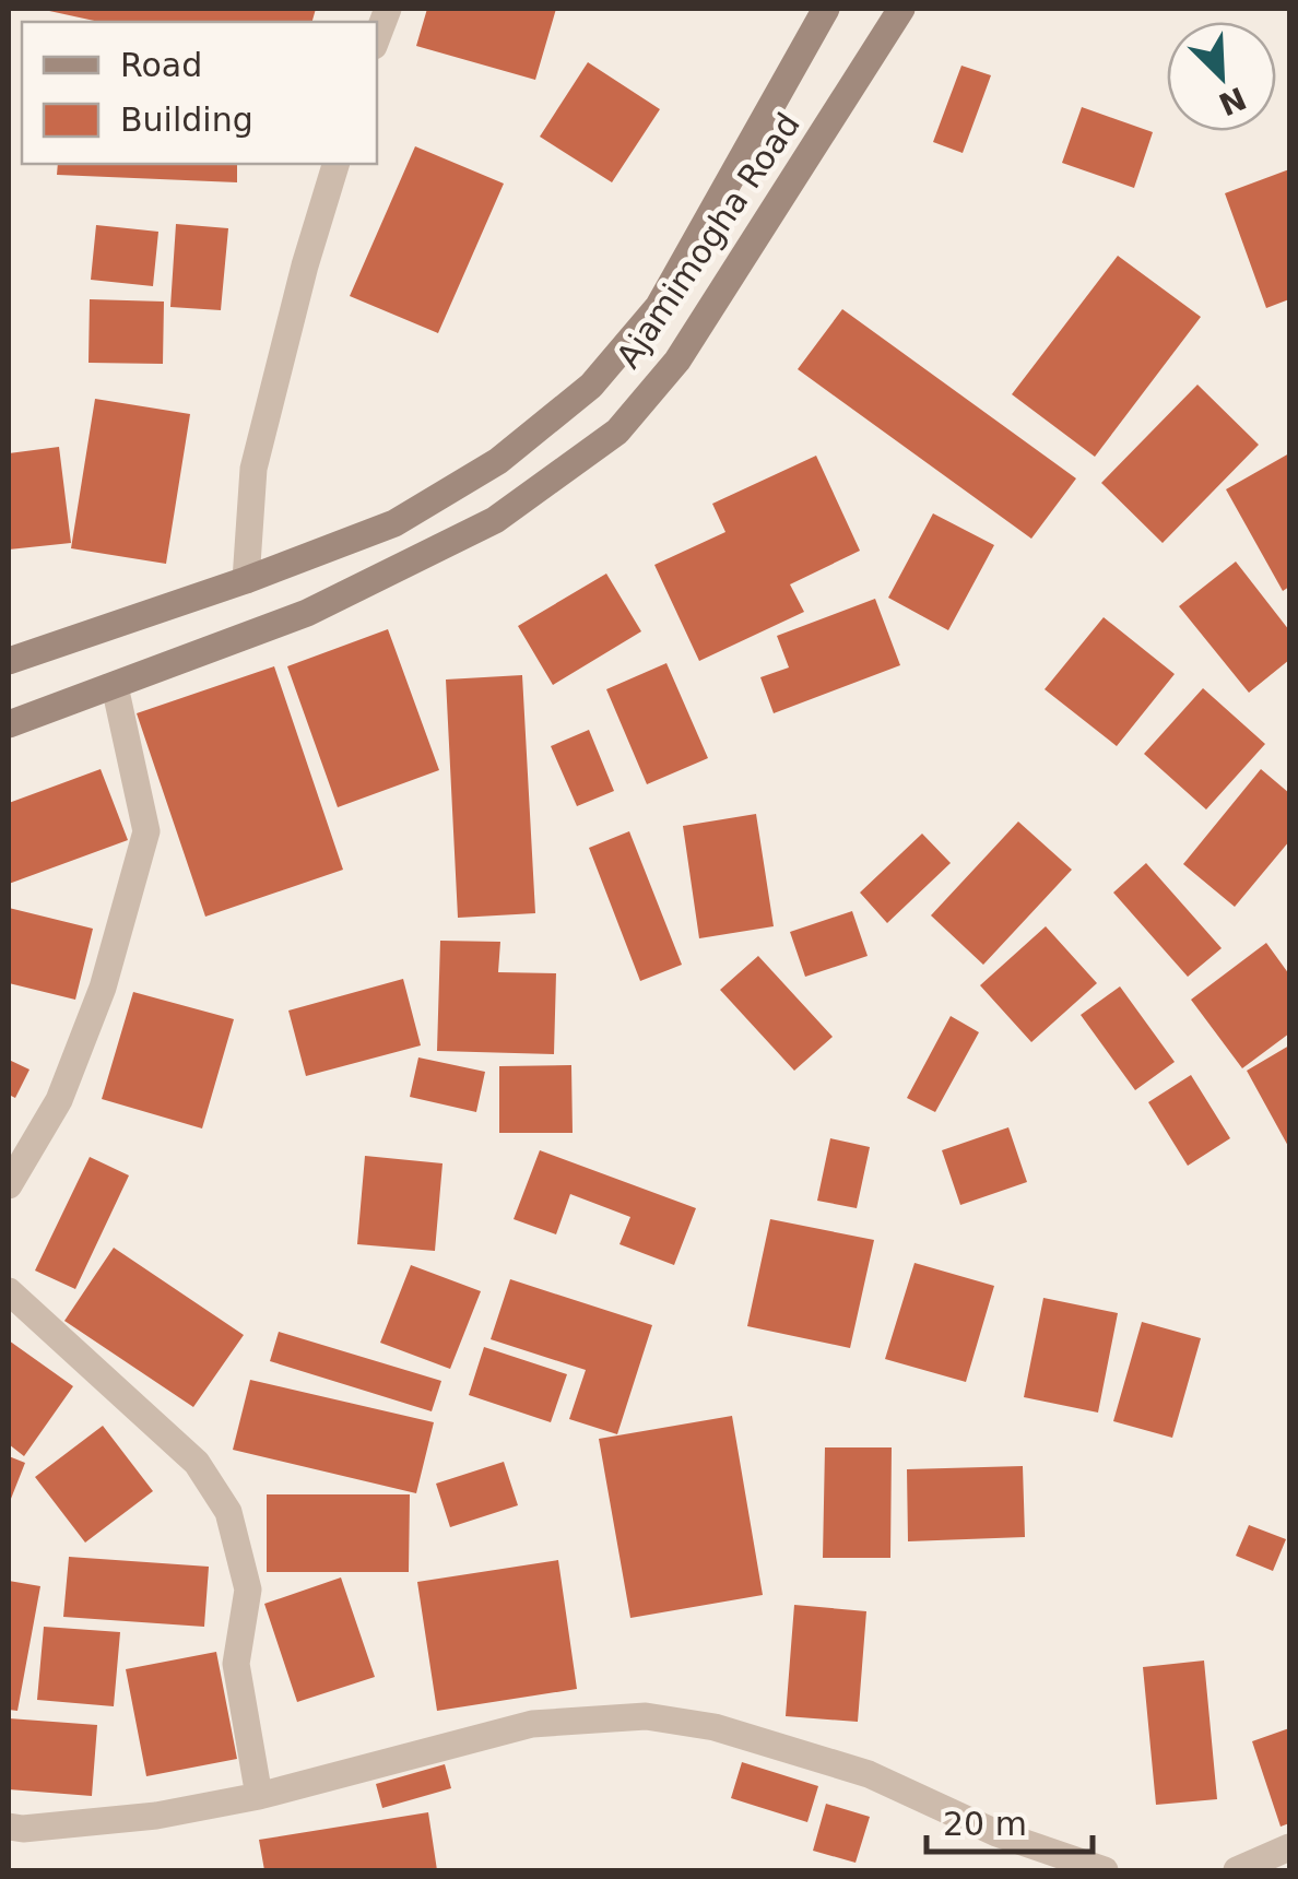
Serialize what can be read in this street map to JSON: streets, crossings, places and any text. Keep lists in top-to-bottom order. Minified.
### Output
{"streets":{"main road":["Ajamimogha Road"]},"legend":["Road","Building"],"scale_bar":"20 m","north":"bottom right"}
